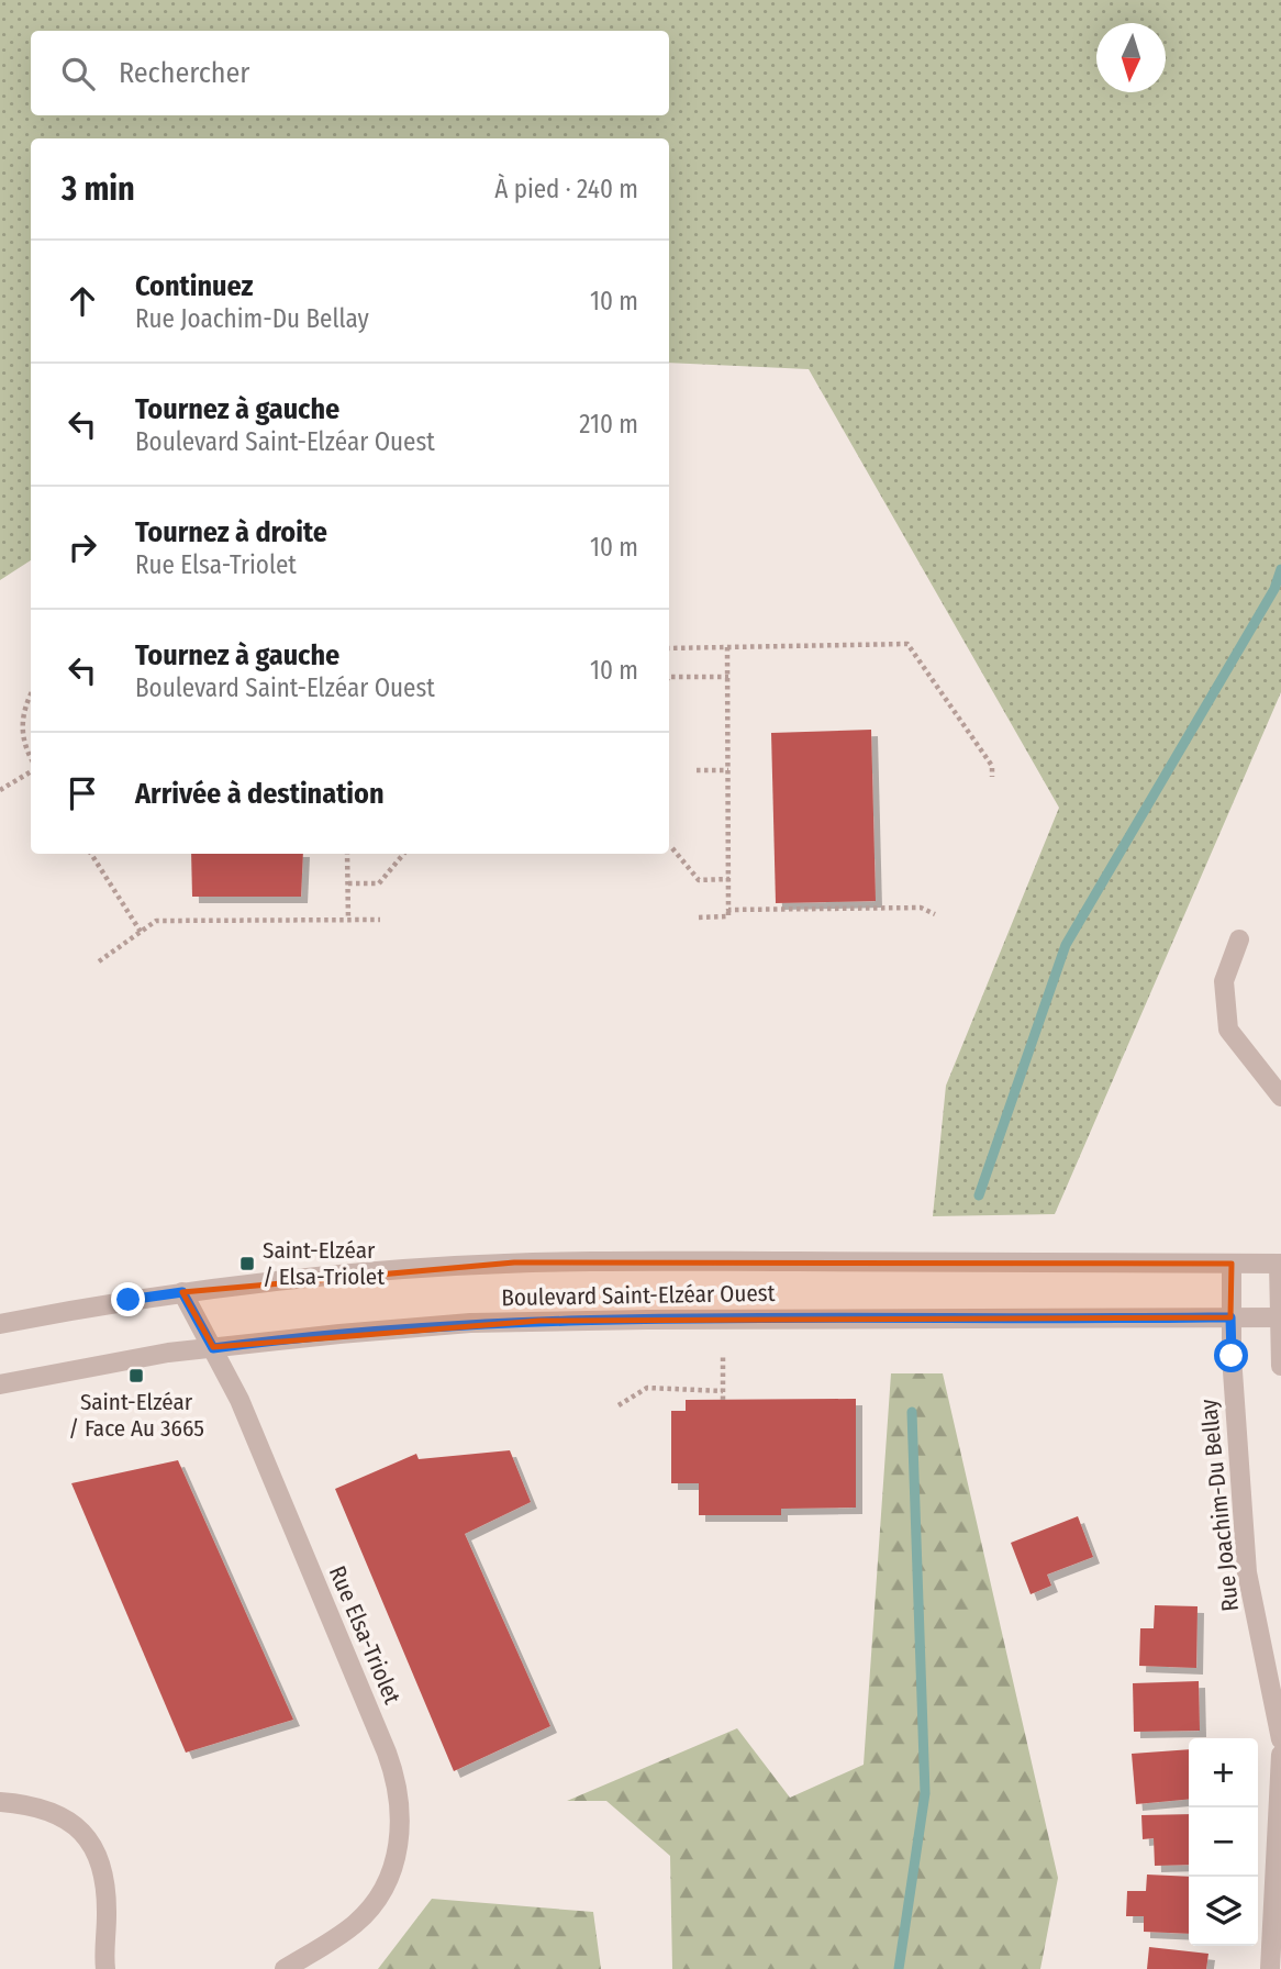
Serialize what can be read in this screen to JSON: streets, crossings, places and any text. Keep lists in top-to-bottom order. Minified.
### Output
{"streets":{"street":["Boulevard Saint-Elzéar Ouest","Rue Joachim-Du Bellay","Rue Elsa-Triolet"]},"crossings":[["Boulevard Saint-Elzéar Ouest","Rue Joachim-Du Bellay"],["Boulevard Saint-Elzéar Ouest","Rue Elsa-Triolet"]],"places":{"transit":["Saint-Elzéar / Elsa-Triolet","Saint-Elzéar / Face Au 3665"]},"north":"bottom","page":{"search":"Rechercher","heading":["3 min","À pied · 240 m"],"list":[["Continuez","Rue Joachim-Du Bellay","10 m"],["Tournez à gauche","Boulevard Saint-Elzéar Ouest","210 m"],["Tournez à droite","Rue Elsa-Triolet","10 m"],["Tournez à gauche","Boulevard Saint-Elzéar Ouest","10 m"],"Arrivée à destination"],"map_buttons":["+","−"]}}
